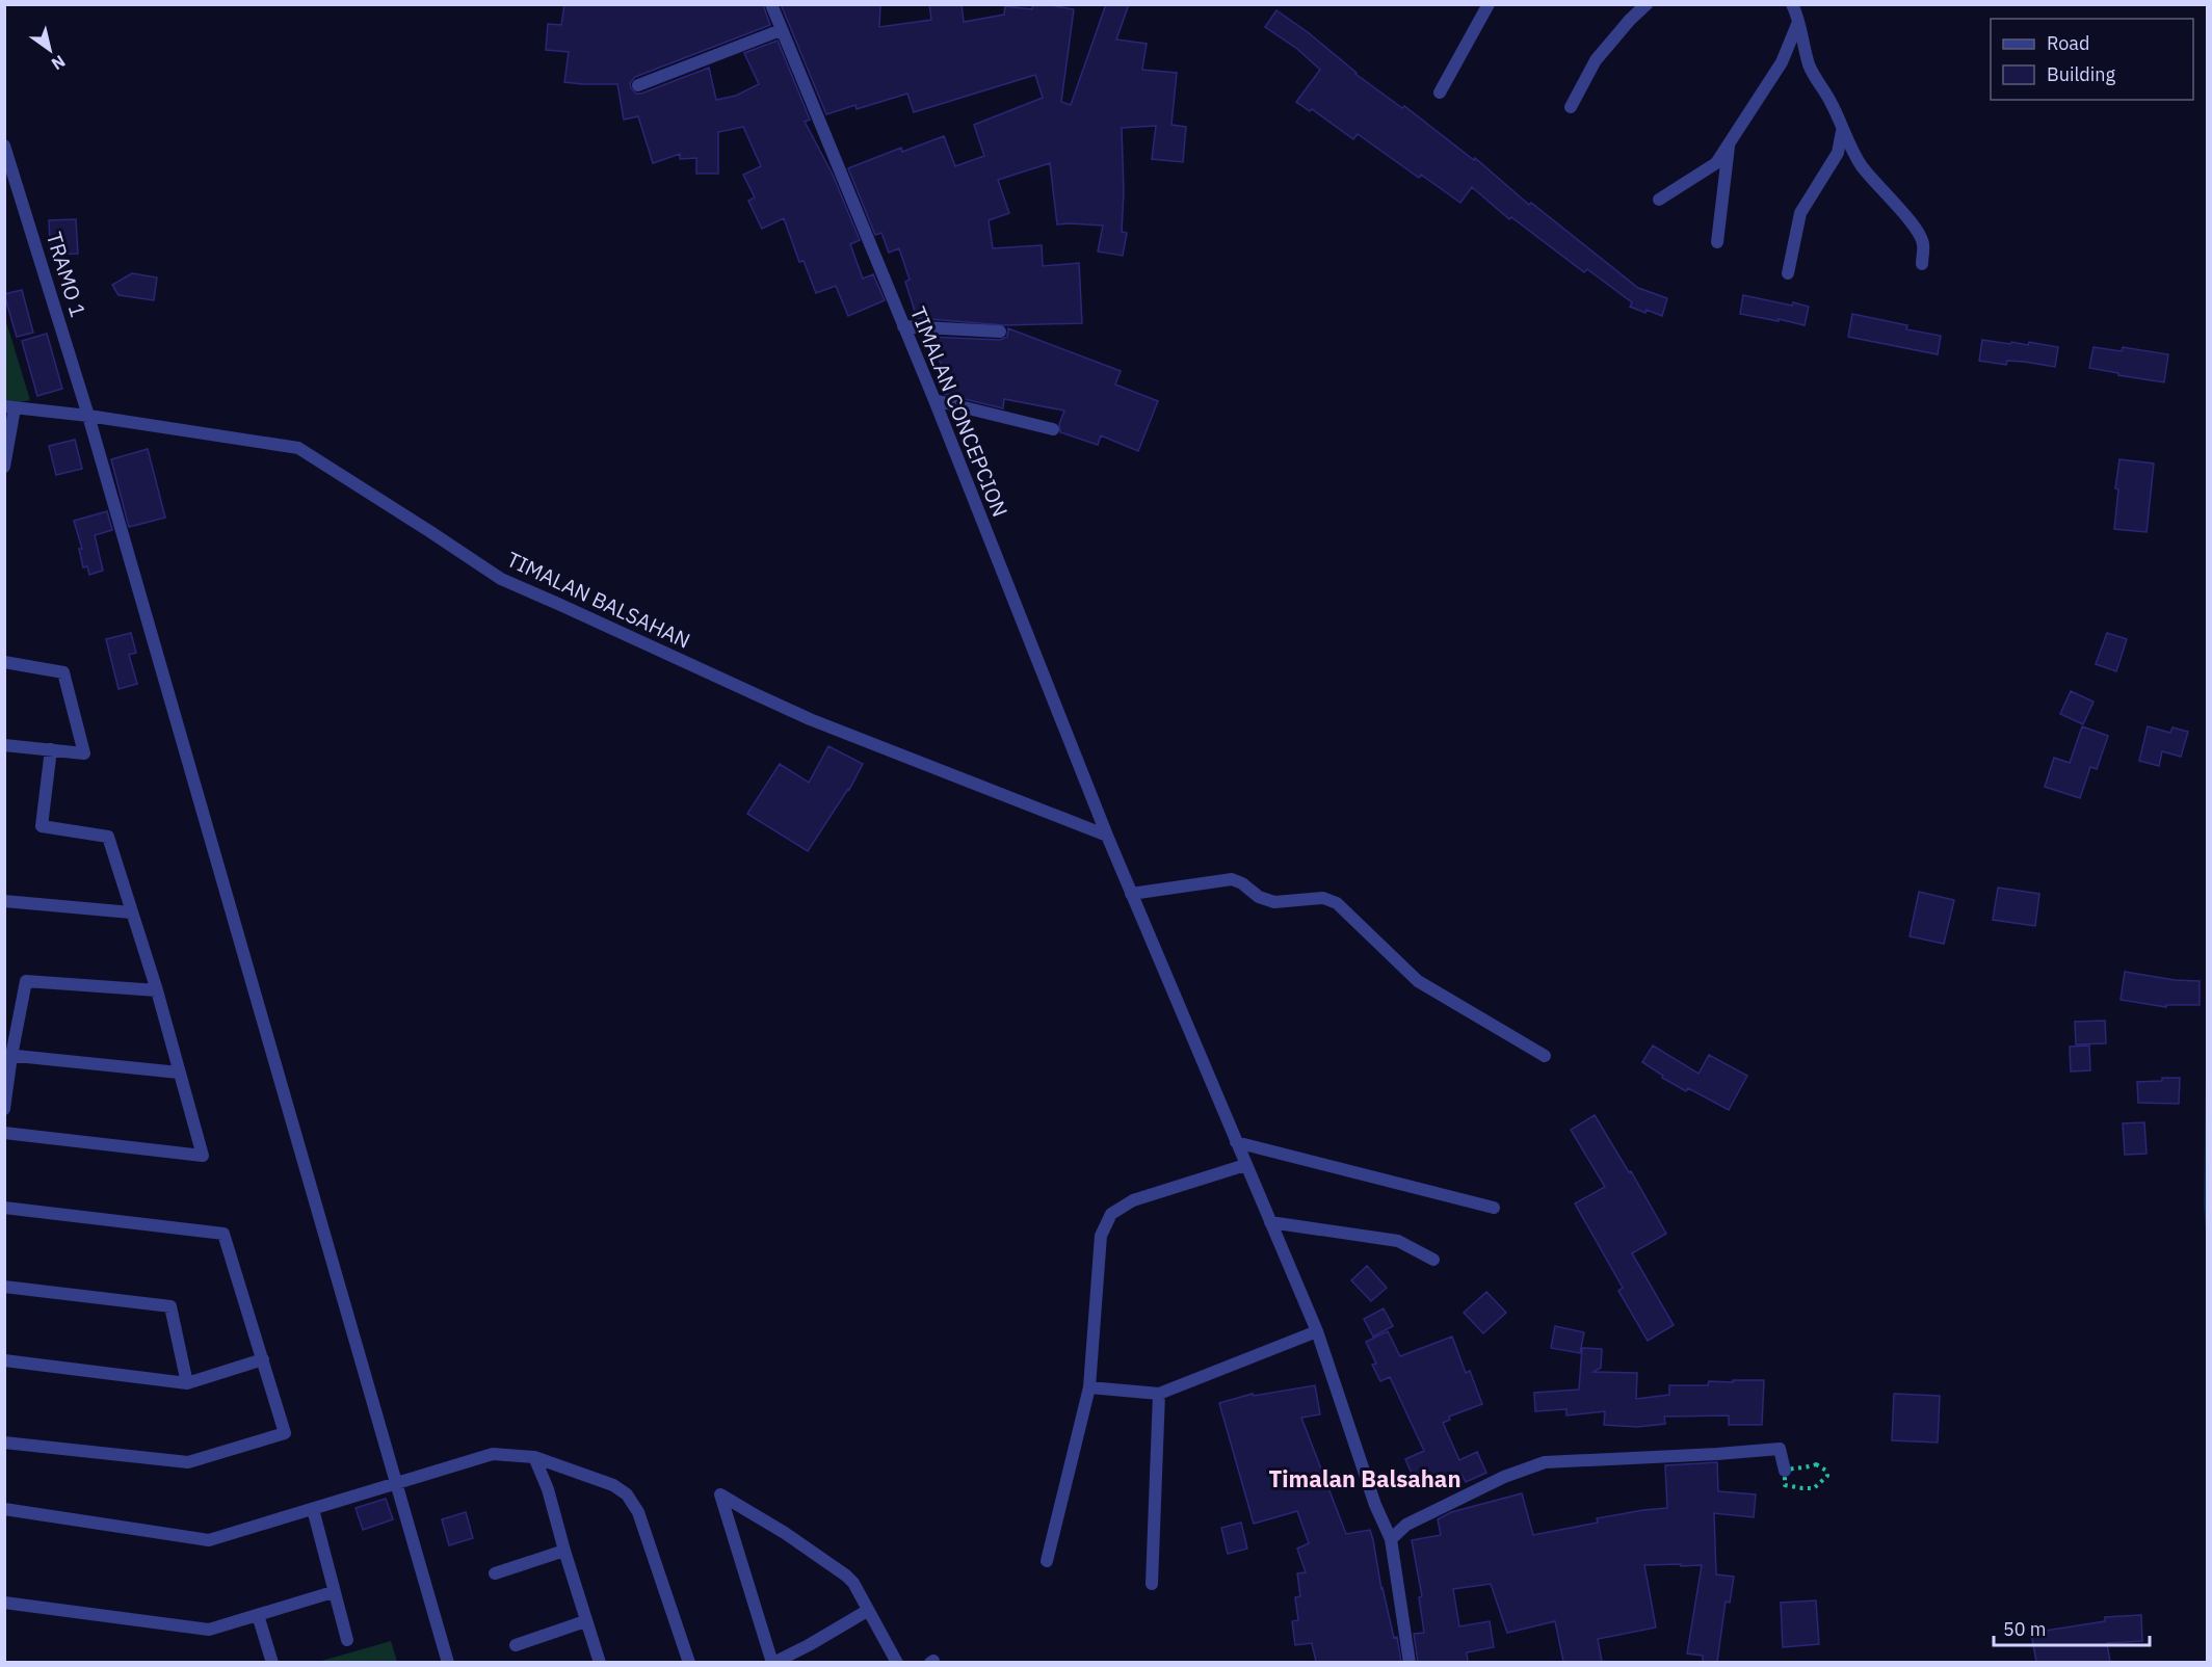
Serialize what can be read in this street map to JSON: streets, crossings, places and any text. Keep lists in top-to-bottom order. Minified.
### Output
{"streets":{"street":["TRAMO 1","TIMALAN CONCEPCION","TIMALAN BALSAHAN"]},"crossings":[["TRAMO 1","TIMALAN BALSAHAN"],["TIMALAN CONCEPCION","TIMALAN BALSAHAN"]],"districts":["Timalan Balsahan"],"legend":["Road","Building"],"scale_bar":"50 m","north":"bottom right"}
